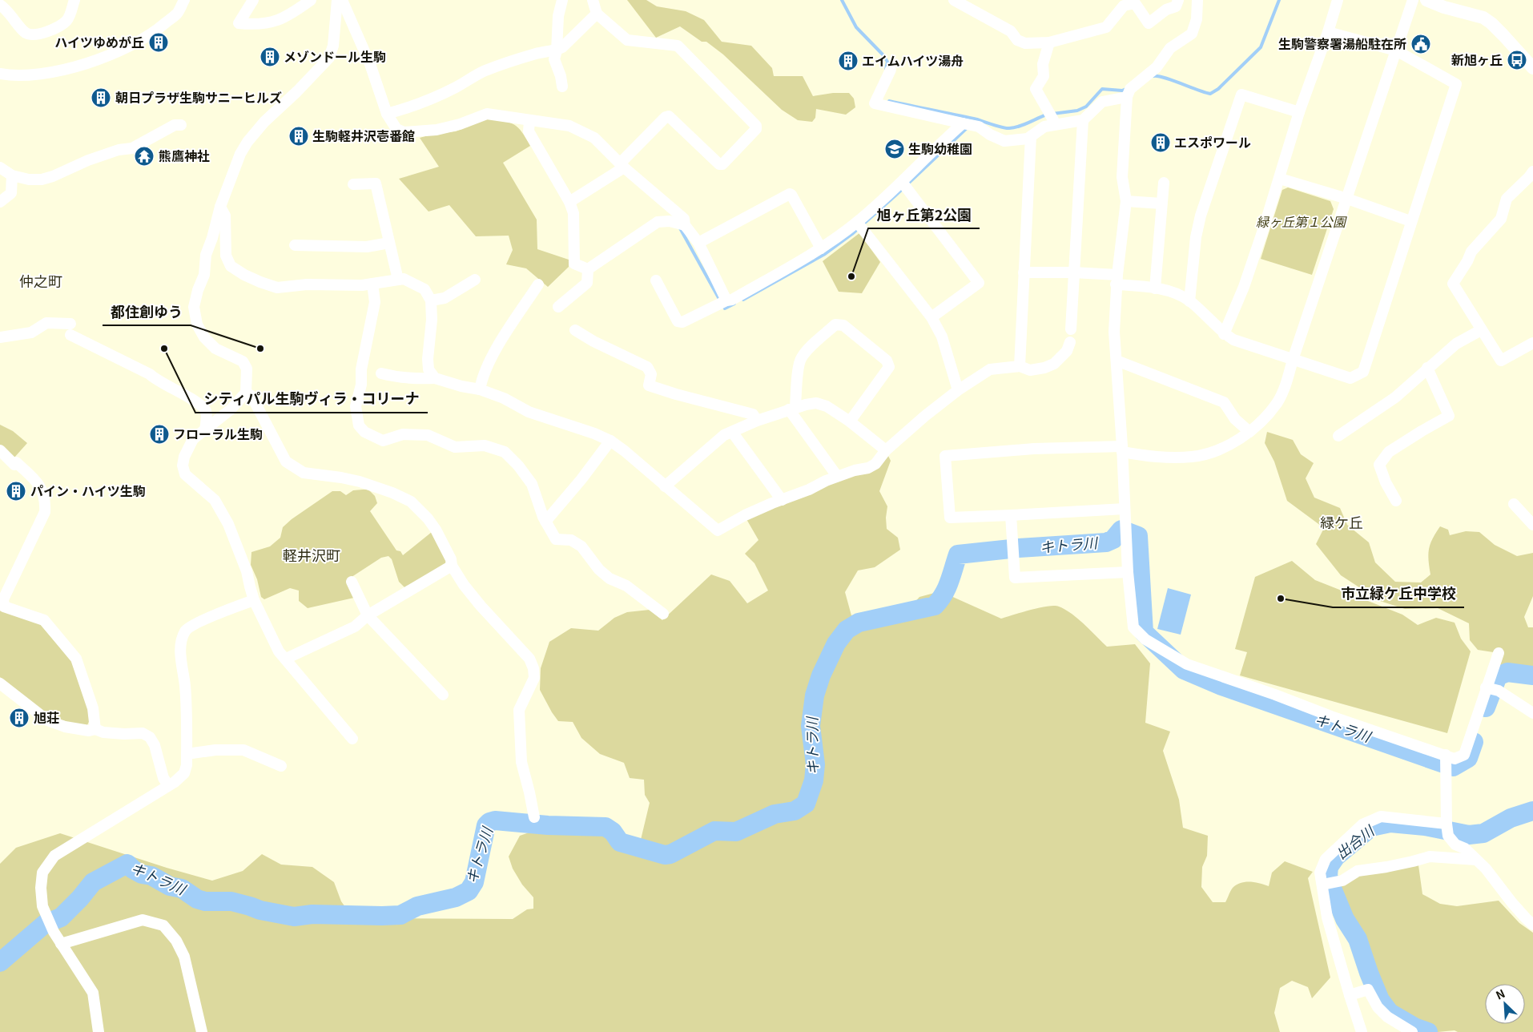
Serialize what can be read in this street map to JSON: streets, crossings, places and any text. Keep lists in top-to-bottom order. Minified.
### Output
{"districts":["仲之町","緑ケ丘","軽井沢町"],"water":["キトラ川","出合川"],"parks":["緑ヶ丘第１公園"],"places":{"building":["ハイツゆめが丘","メゾンドール生駒","エイムハイツ湯舟","朝日プラザ生駒サニーヒルズ","生駒軽井沢壱番館","エスポワール","フローラル生駒","パイン・ハイツ生駒","旭荘"],"public building":["生駒警察署湯船駐在所"],"bus stop":["新旭ヶ丘"],"school or university":["生駒幼稚園"],"temple":["熊鷹神社"],"other":["旭ヶ丘第2公園","シティパル生駒ヴィラ・コリーナ","都住創ゆう","市立緑ケ丘中学校"]},"north":"top left"}
